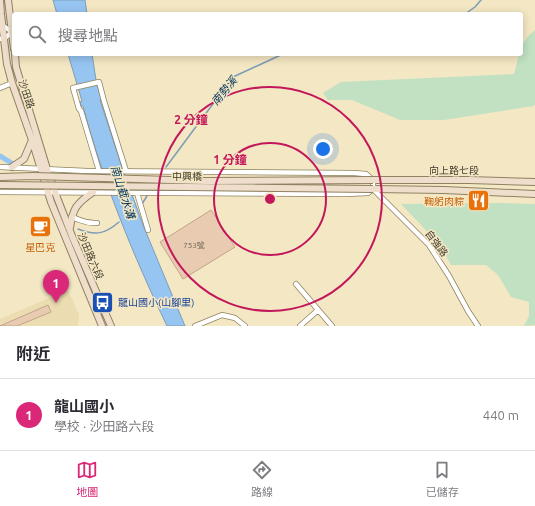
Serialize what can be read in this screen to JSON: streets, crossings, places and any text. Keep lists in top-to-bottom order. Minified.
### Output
{"streets":{"main road":["沙田路","向上路七段","中興橋","沙田路六段"],"street":["自強路"]},"crossings":[["沙田路","沙田路六段"],["向上路七段","中興橋"],["向上路七段","自強路"],["中興橋","自強路"]],"water":["南勢溪","南山截水溝"],"places":{"restaurant":["鞠躬肉粽"],"cafe":["星巴克"],"bus stop":["龍山國小(山腳里)"]},"house_numbers":["753號"],"page":{"search":"搜尋地點","pins":"1","heading":"附近","list":[{"mark":"1","name":"龍山國小","note":"學校 · 沙田路六段","value":"440 m"}],"nav":["地圖","路線","已儲存"]},"rings":["2 分鐘","1 分鐘"]}
